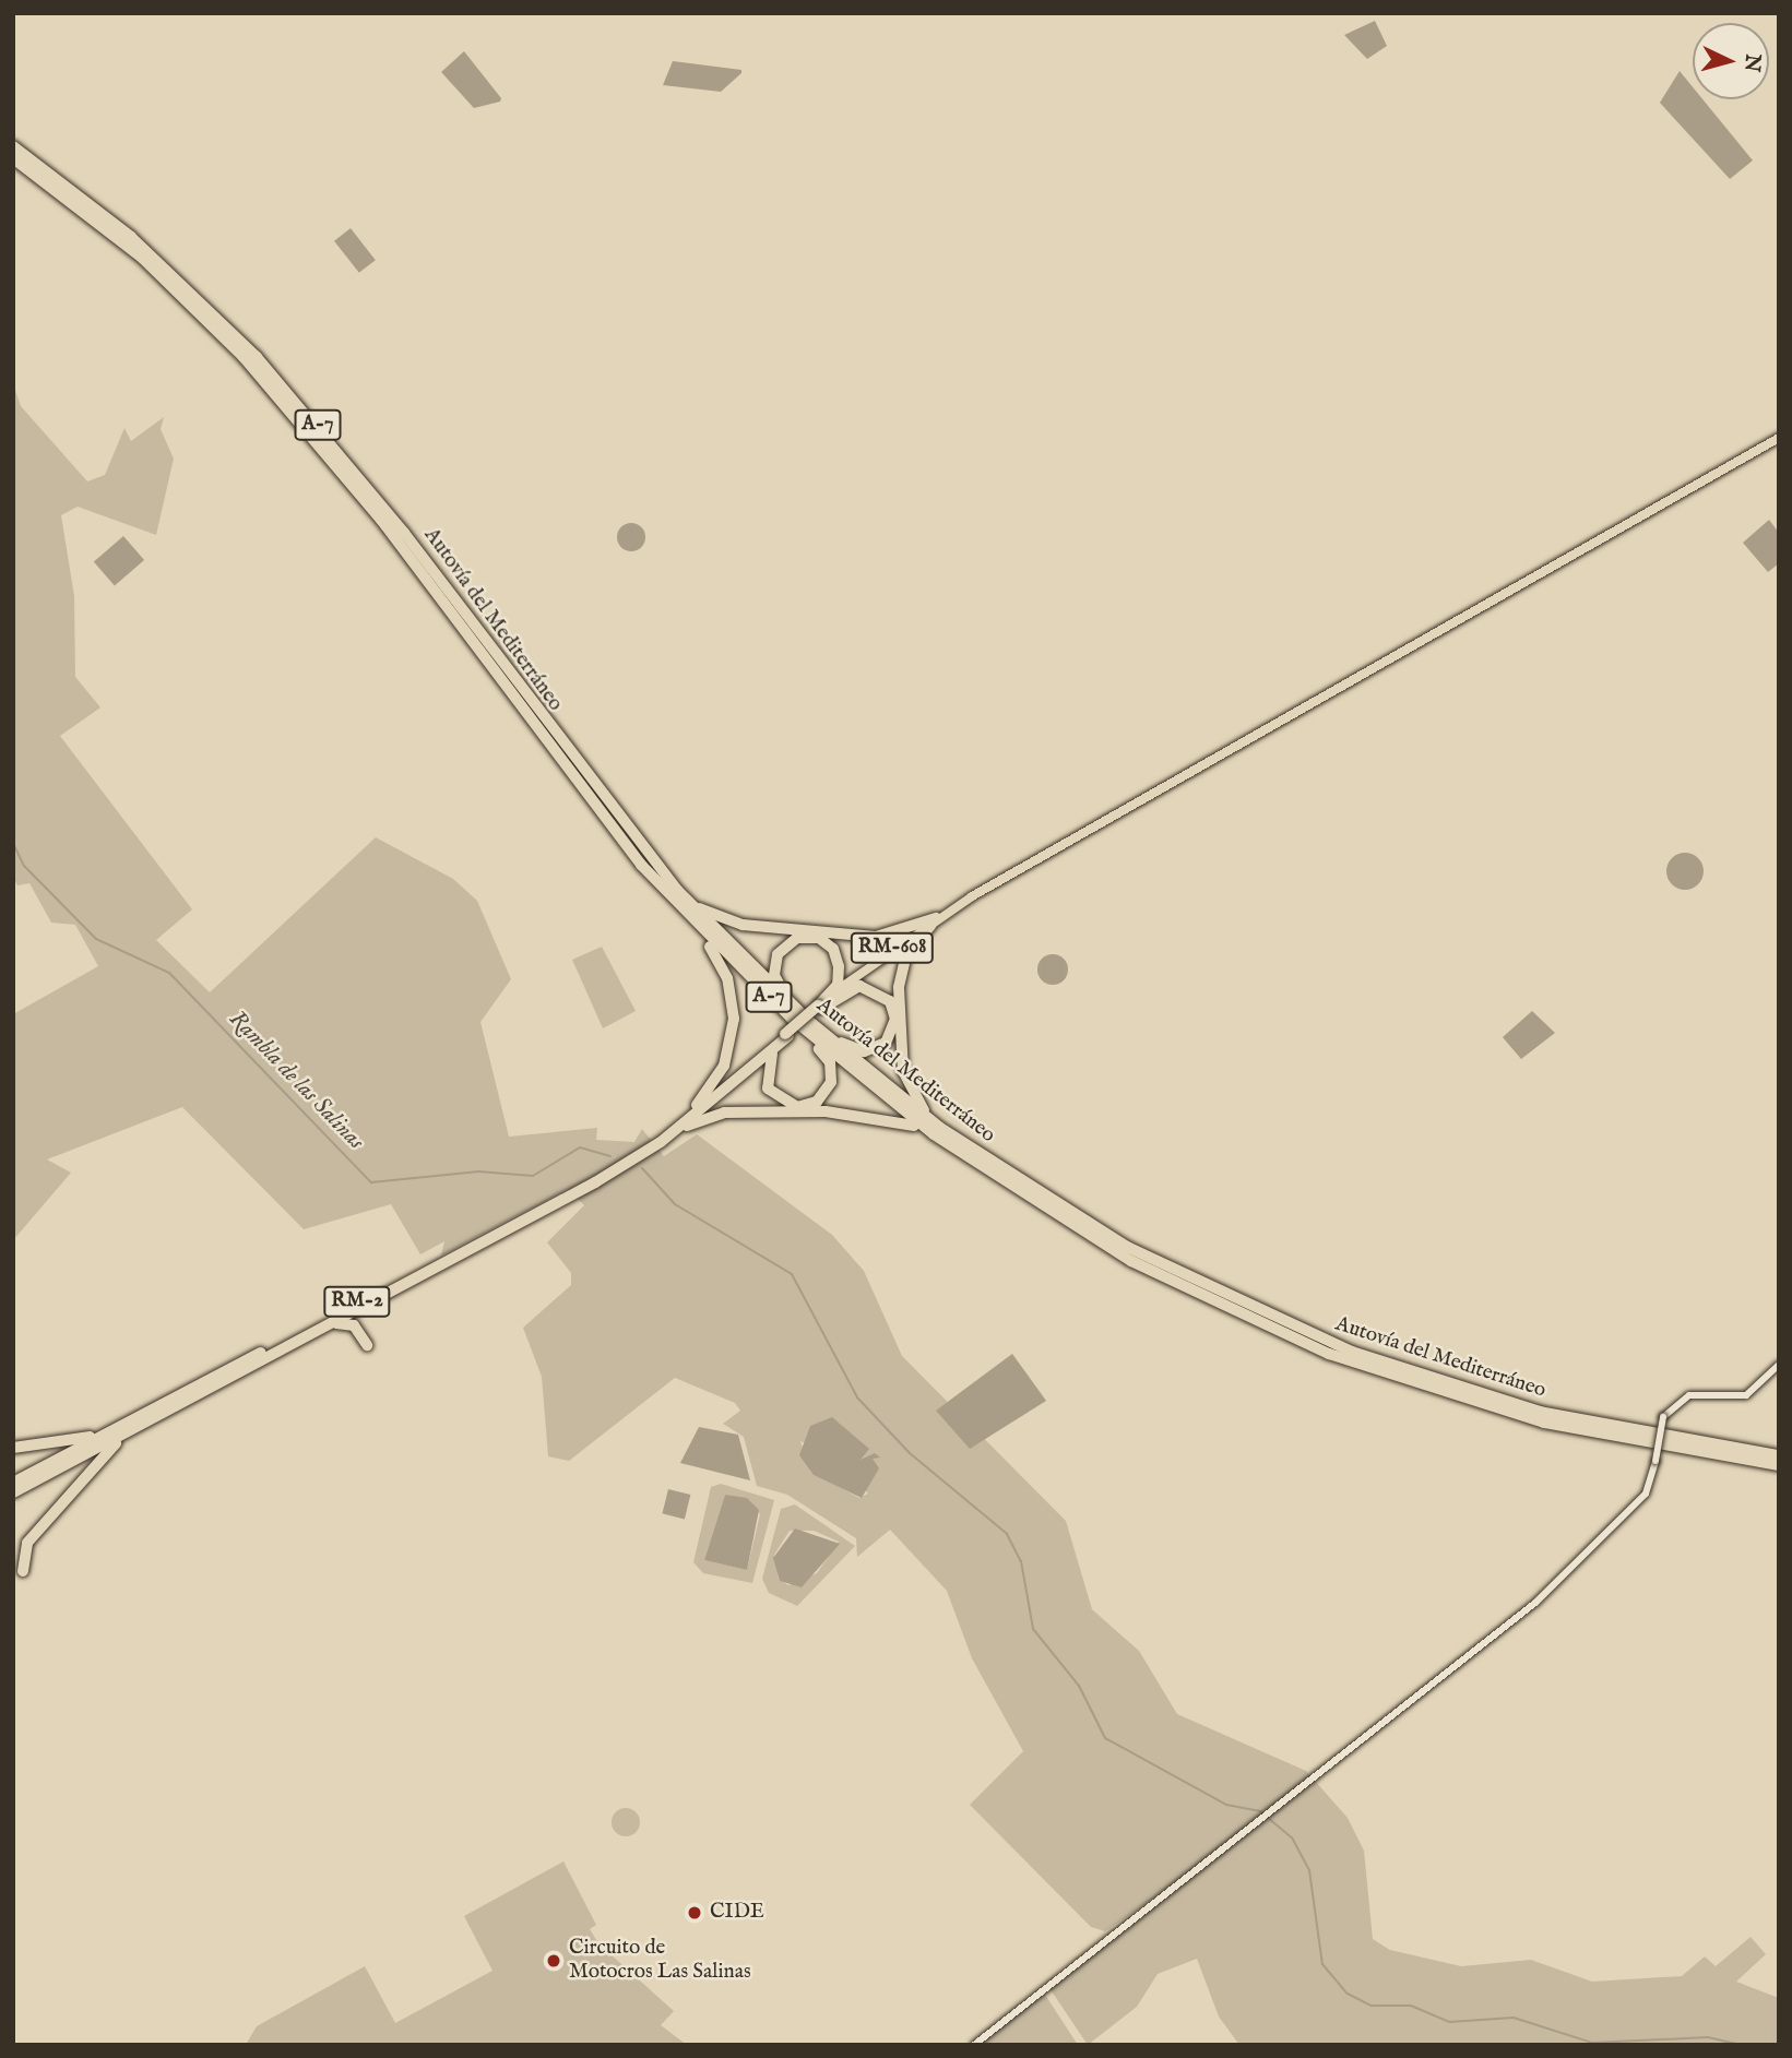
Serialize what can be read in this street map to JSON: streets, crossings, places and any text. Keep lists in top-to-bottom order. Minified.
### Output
{"streets":{"highway":["A-7","Autovía del Mediterráneo","RM-2"]},"water":["Rambla de las Salinas"],"places":["CIDE","Circuito de Motocros Las Salinas"],"north":"right"}
